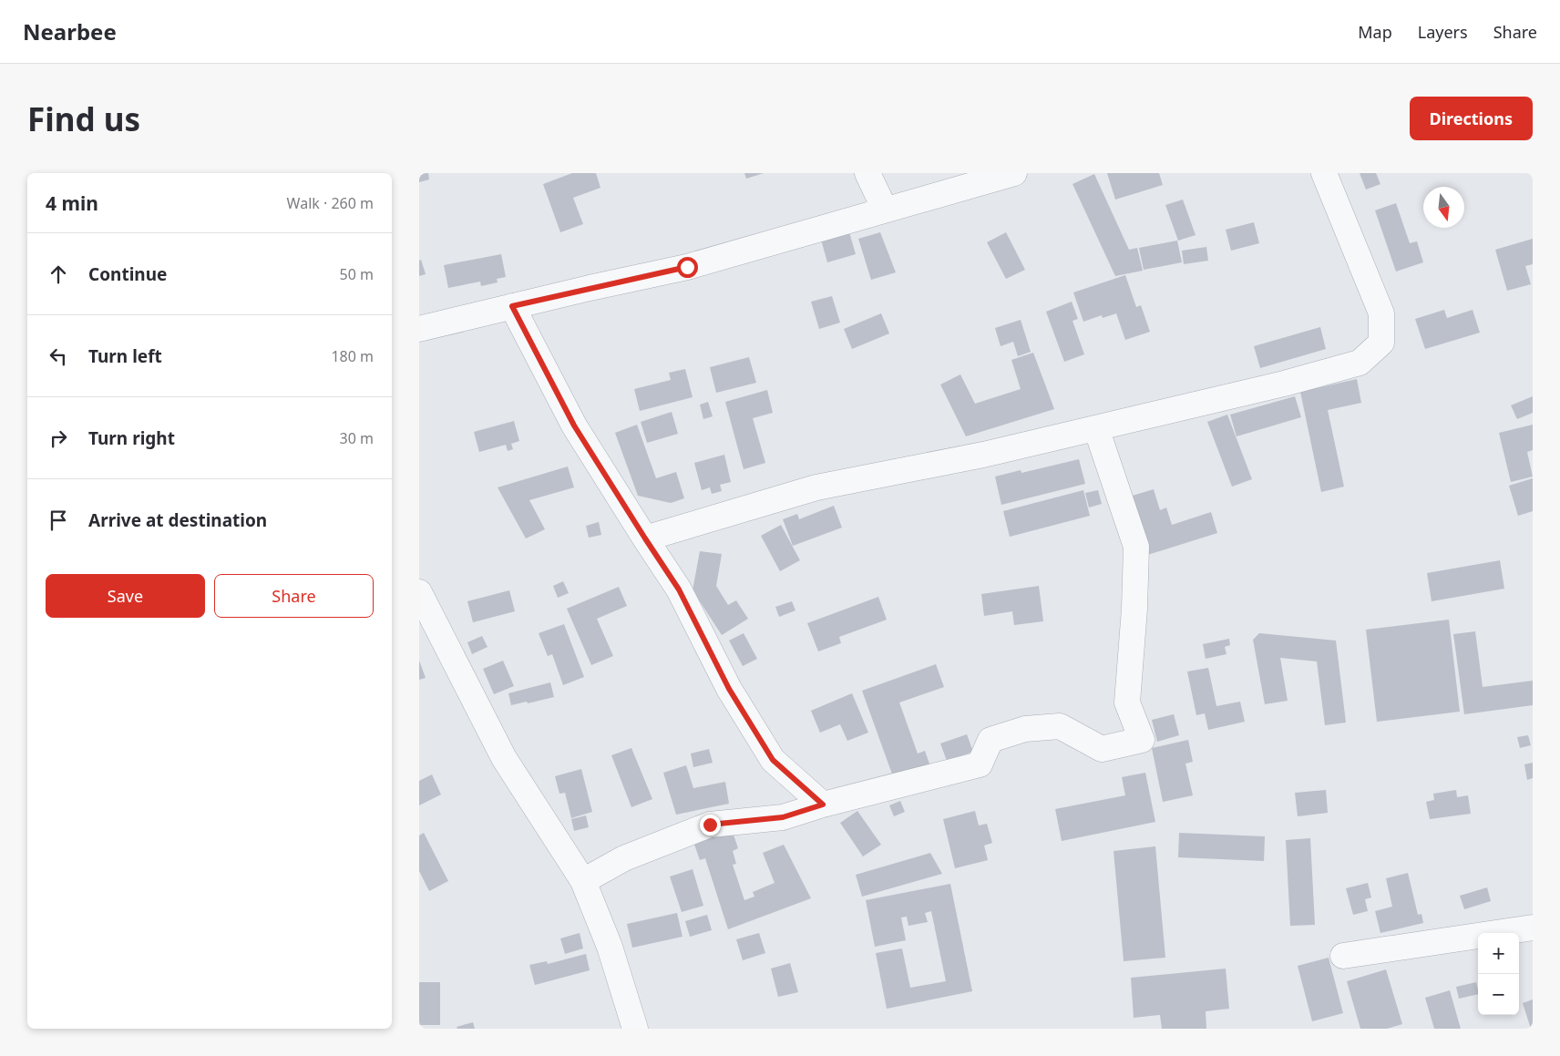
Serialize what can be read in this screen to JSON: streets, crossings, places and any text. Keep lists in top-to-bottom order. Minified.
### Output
{"north":"bottom","page":{"header":"Nearbee","nav":["Map","Layers","Share"],"buttons":["Directions",["Save","Share"]],"title":"Find us","heading":["4 min","Walk · 260 m"],"list":[["Continue","50 m"],["Turn left","180 m"],["Turn right","30 m"],"Arrive at destination"],"map_buttons":["+","−"]}}
